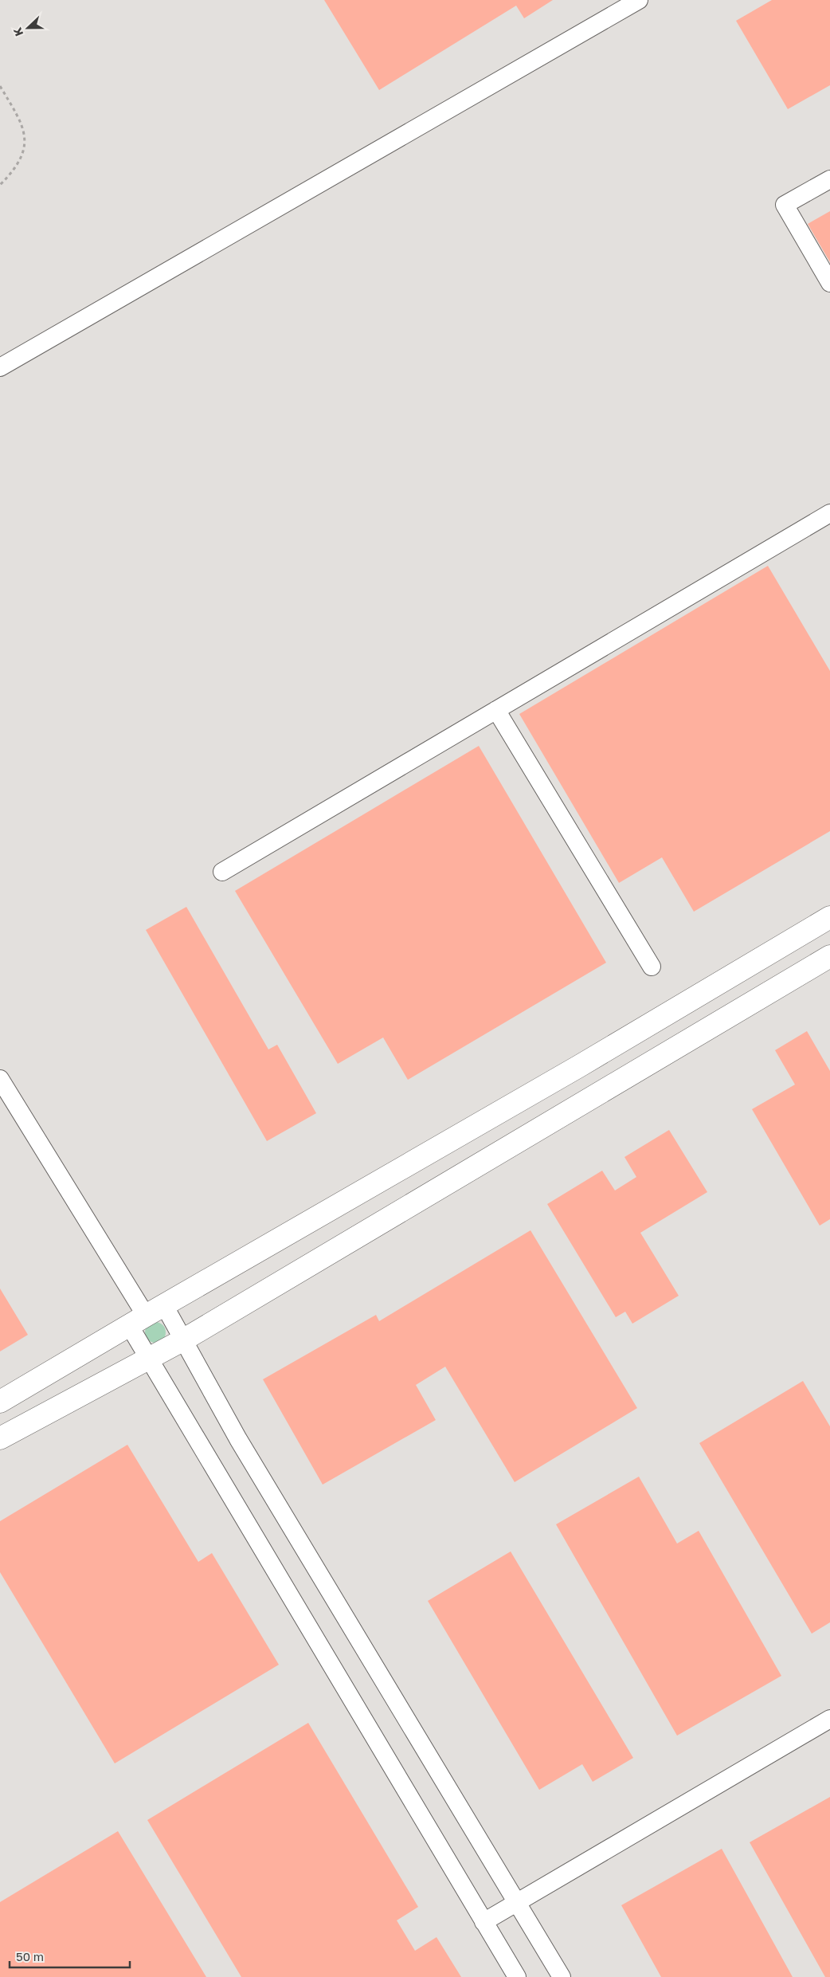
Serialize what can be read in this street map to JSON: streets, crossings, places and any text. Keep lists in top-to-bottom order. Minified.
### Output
{"scale_bar":"50 m","north":"left"}
